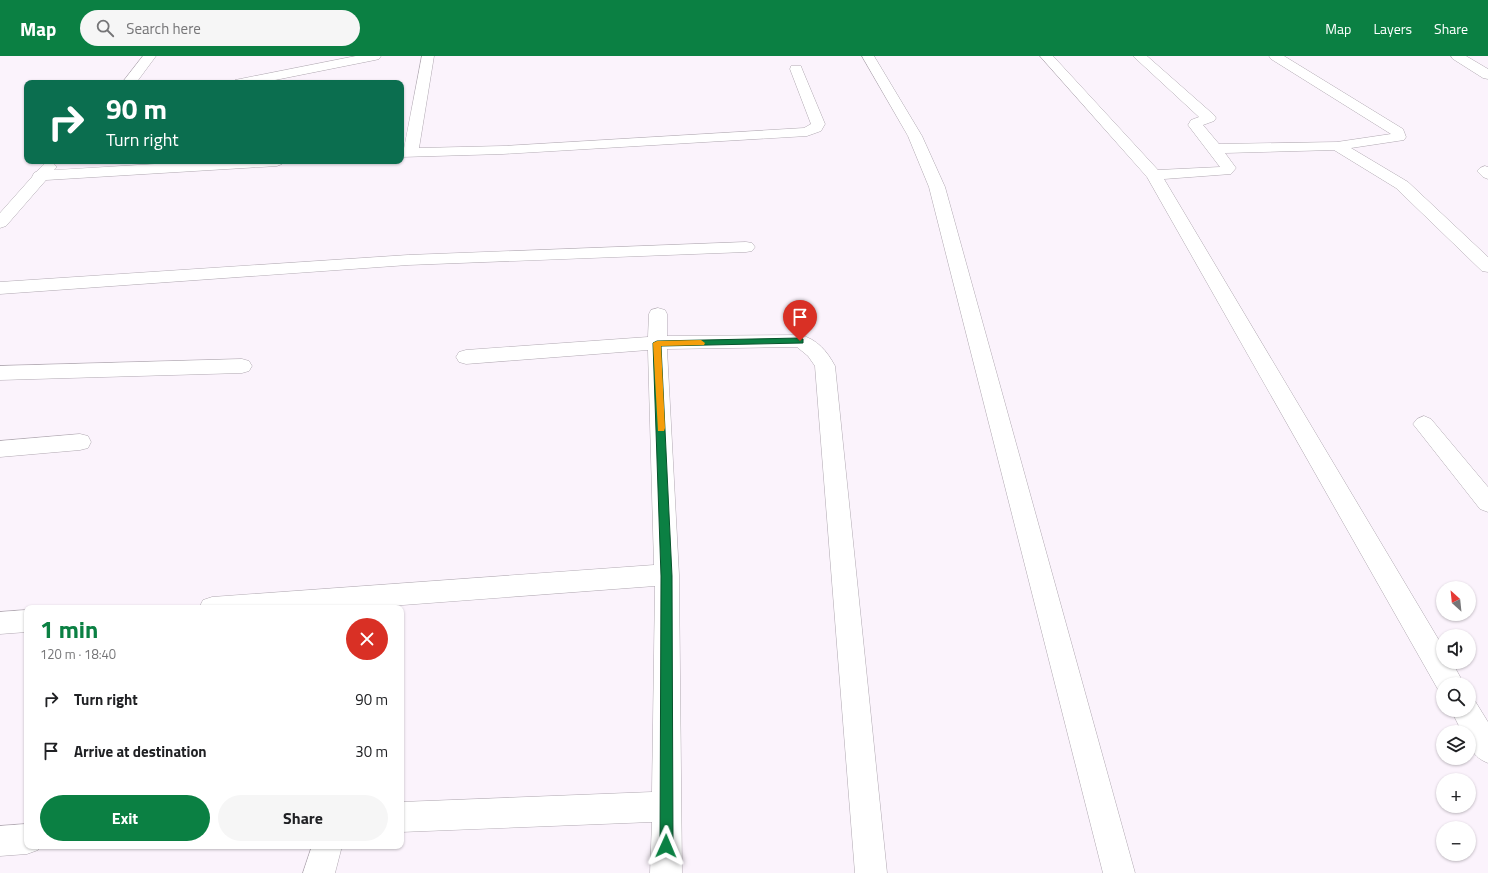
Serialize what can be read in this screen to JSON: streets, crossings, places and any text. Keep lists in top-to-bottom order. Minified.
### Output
{"north":"top left","page":{"header":"Map","search":"Search here","nav":["Map","Layers","Share"],"turn":["90 m","Turn right"],"map_buttons":["+","−"],"heading":["1 min","120 m · 18:40"],"list":[{"name":"Turn right","value":"90 m"},{"name":"Arrive at destination","value":"30 m"}],"buttons":["Exit","Share"]}}
